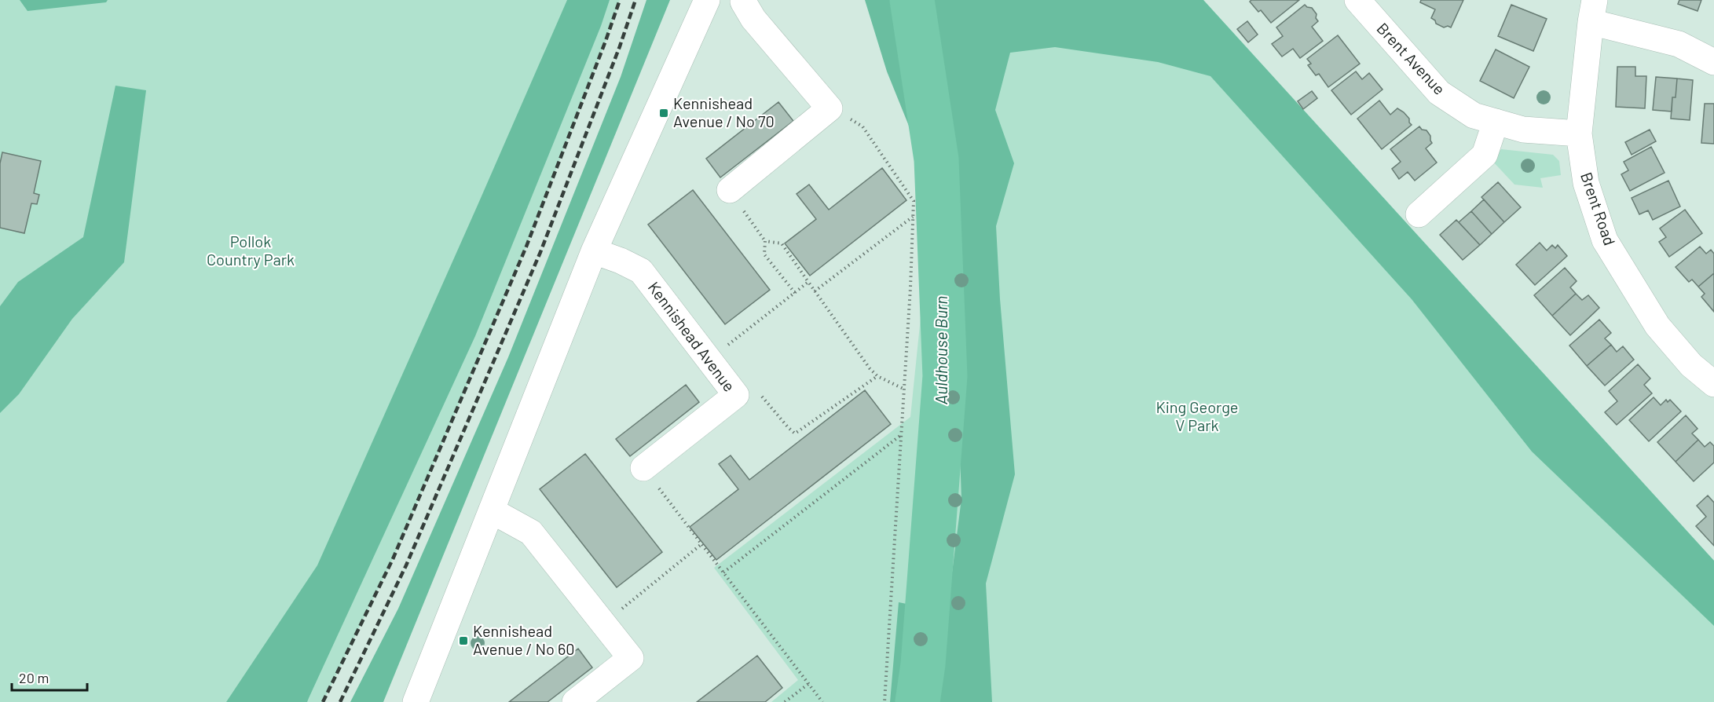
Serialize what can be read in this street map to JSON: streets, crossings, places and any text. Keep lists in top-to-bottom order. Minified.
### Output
{"streets":{"street":["Brent Avenue","Brent Road","Kennishead Avenue"]},"crossings":[["Brent Avenue","Brent Road"]],"water":["Auldhouse Burn"],"parks":["Pollok Country Park","King George V Park"],"places":{"transit":["Kennishead Avenue / No 70","Kennishead Avenue / No 60"]},"scale_bar":"20 m"}
